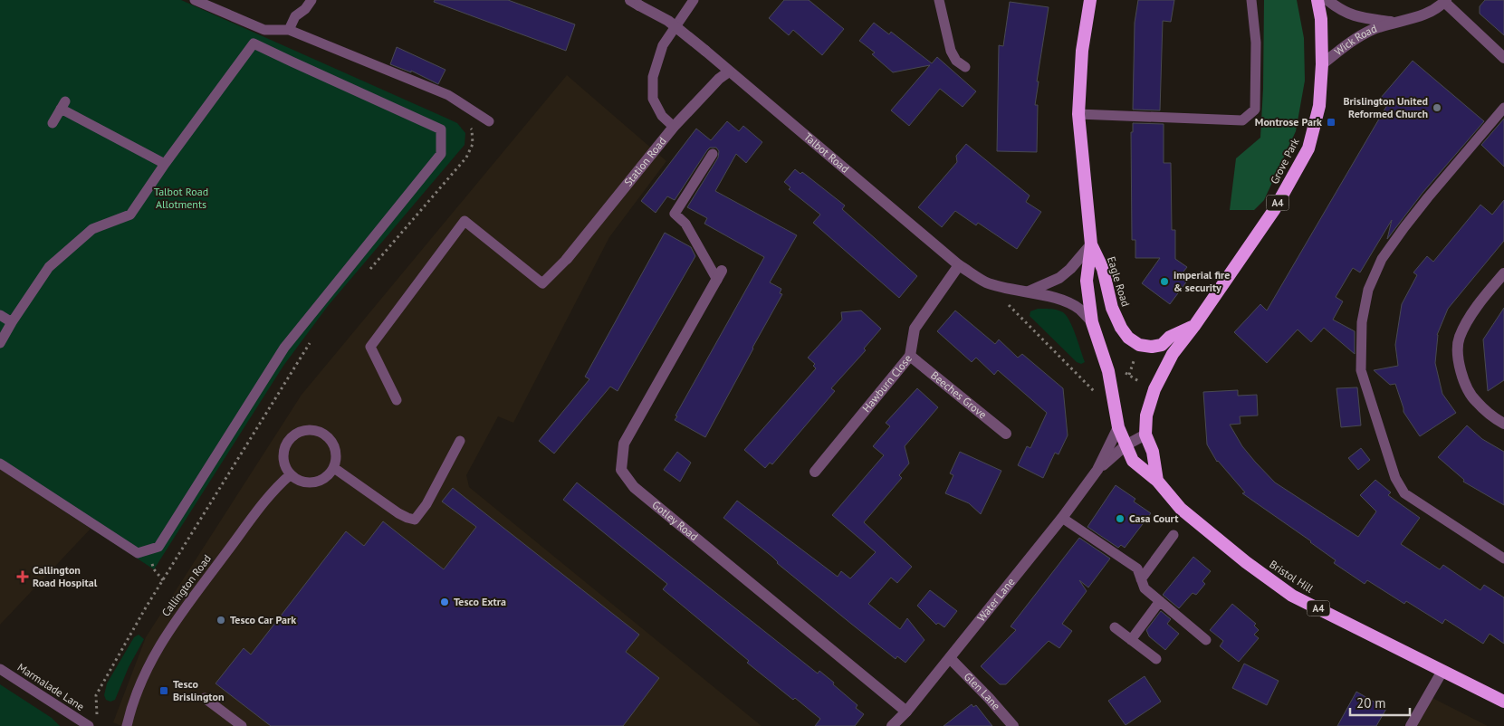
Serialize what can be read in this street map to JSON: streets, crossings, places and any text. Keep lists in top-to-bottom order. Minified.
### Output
{"streets":{"highway":["Grove Park","A4","Eagle Road","Bristol Hill"],"street":["Wick Road","Talbot Road","Station Road","Hawburn Close","Beeches Grove","Gotley Road","Water Lane","Glen Lane"],"lane":["Callington Road","Marmalade Lane"]},"crossings":[["Wick Road","Grove Park"],["Wick Road","A4"],["Talbot Road","Station Road"],["Talbot Road","Eagle Road"],["Talbot Road","Hawburn Close"],["Grove Park","A4"],["Grove Park","Eagle Road"],["A4","Eagle Road"],["A4","Bristol Hill"],["A4","Water Lane"],["Eagle Road","Bristol Hill"],["Eagle Road","Water Lane"],["Hawburn Close","Beeches Grove"],["Gotley Road","Water Lane"],["Bristol Hill","Water Lane"],["Water Lane","Glen Lane"]],"parks":["Talbot Road Allotments"],"places":{"other":["Brislington United Reformed Church","imperial fire & security","Casa Court","Tesco Extra","Tesco Car Park"],"transit":["Montrose Park","Tesco Brislington"],"health":["Callington Road Hospital"]},"scale_bar":"20 m"}
